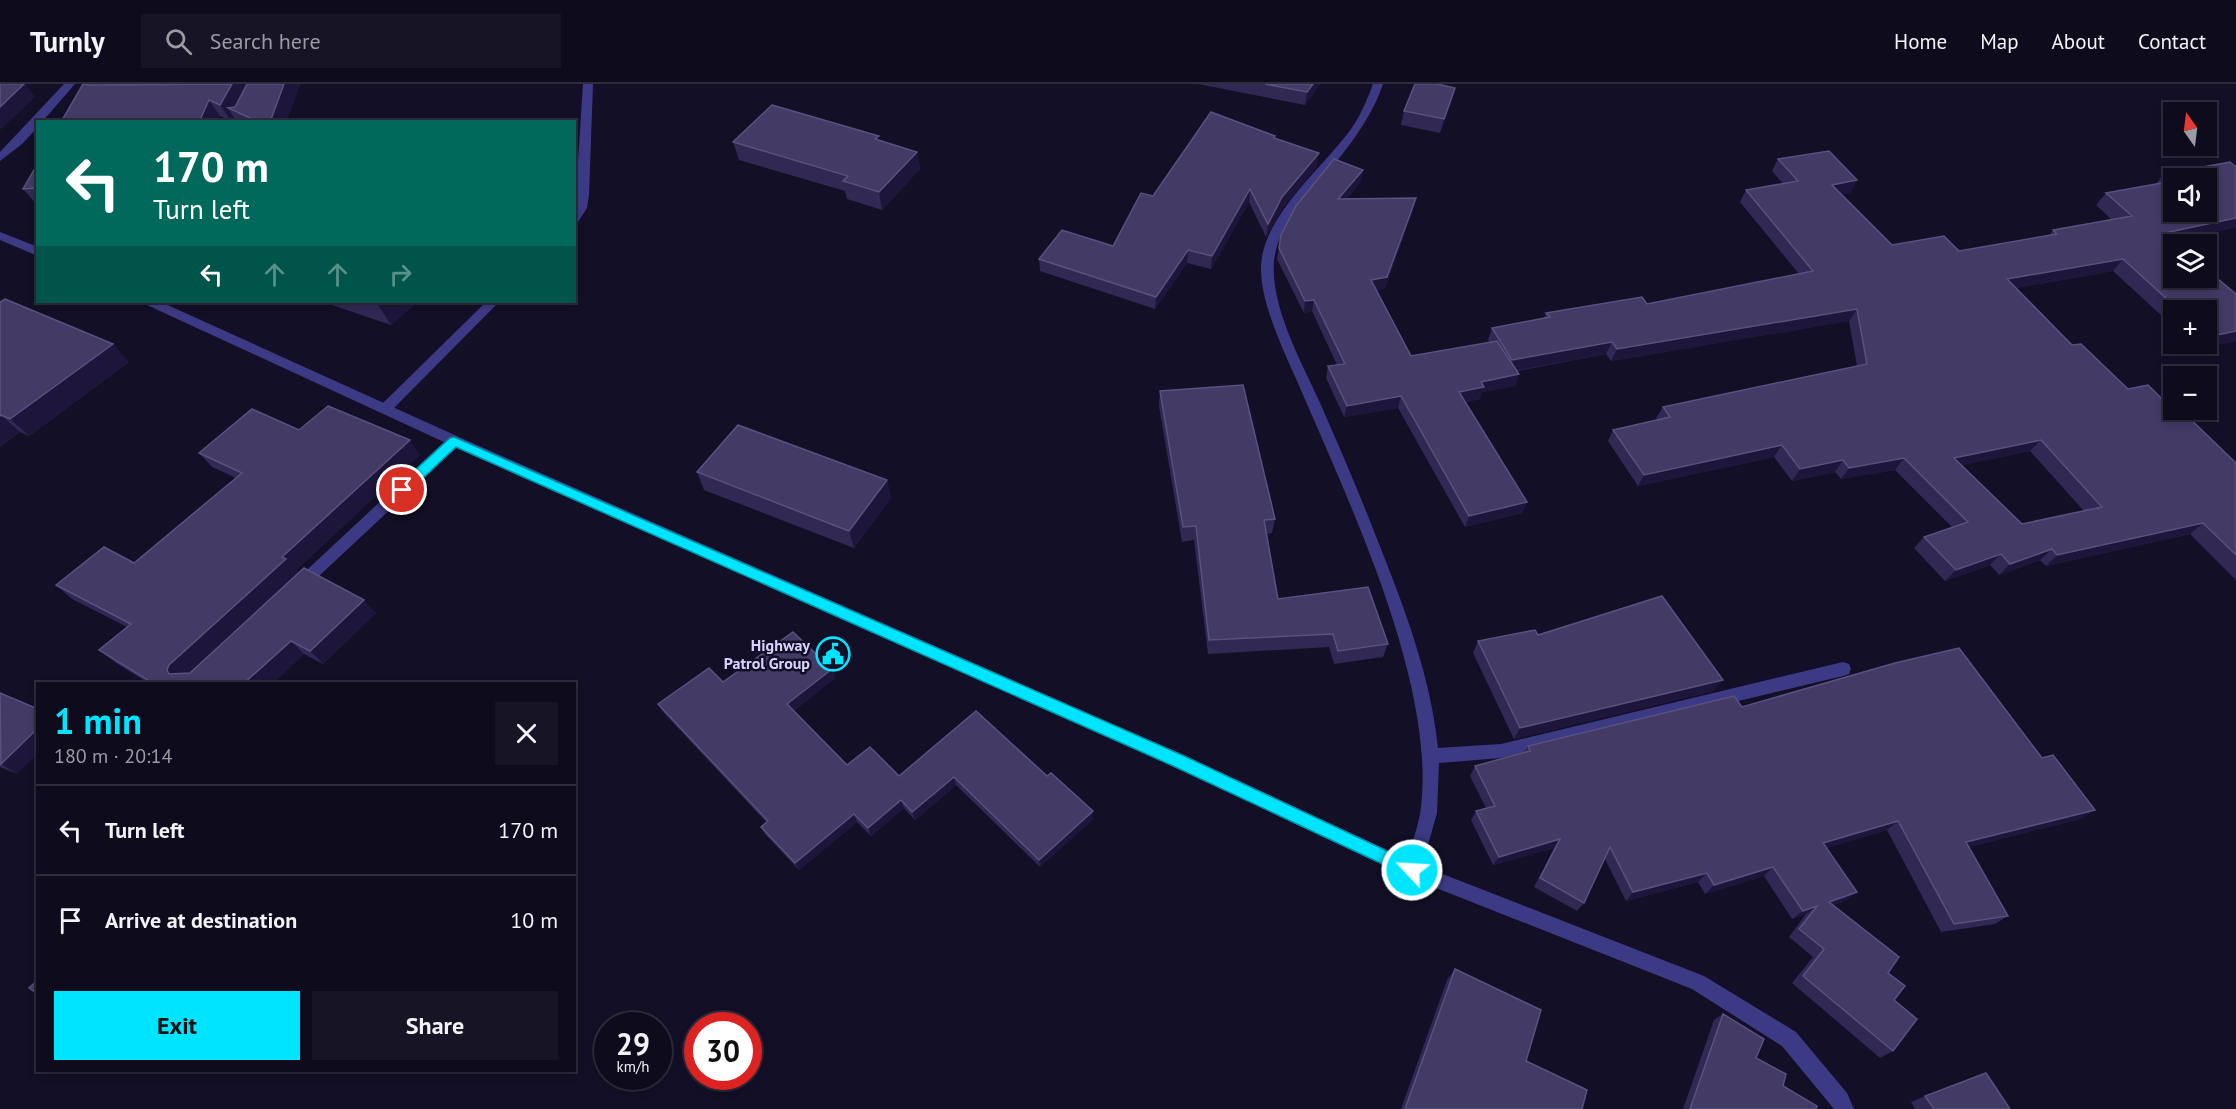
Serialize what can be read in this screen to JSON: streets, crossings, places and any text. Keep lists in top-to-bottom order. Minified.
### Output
{"places":{"public building":["Highway Patrol Group"]},"north":"top","page":{"header":"Turnly","search":"Search here","nav":["Home","Map","About","Contact"],"map_buttons":["+","−"],"turn":["170 m","Turn left"],"heading":["1 min","180 m · 20:14"],"list":[{"name":"Turn left","value":"170 m"},{"name":"Arrive at destination","value":"10 m"}],"buttons":["Exit","Share"],"speed":"29 km/h","limit":"30"}}
